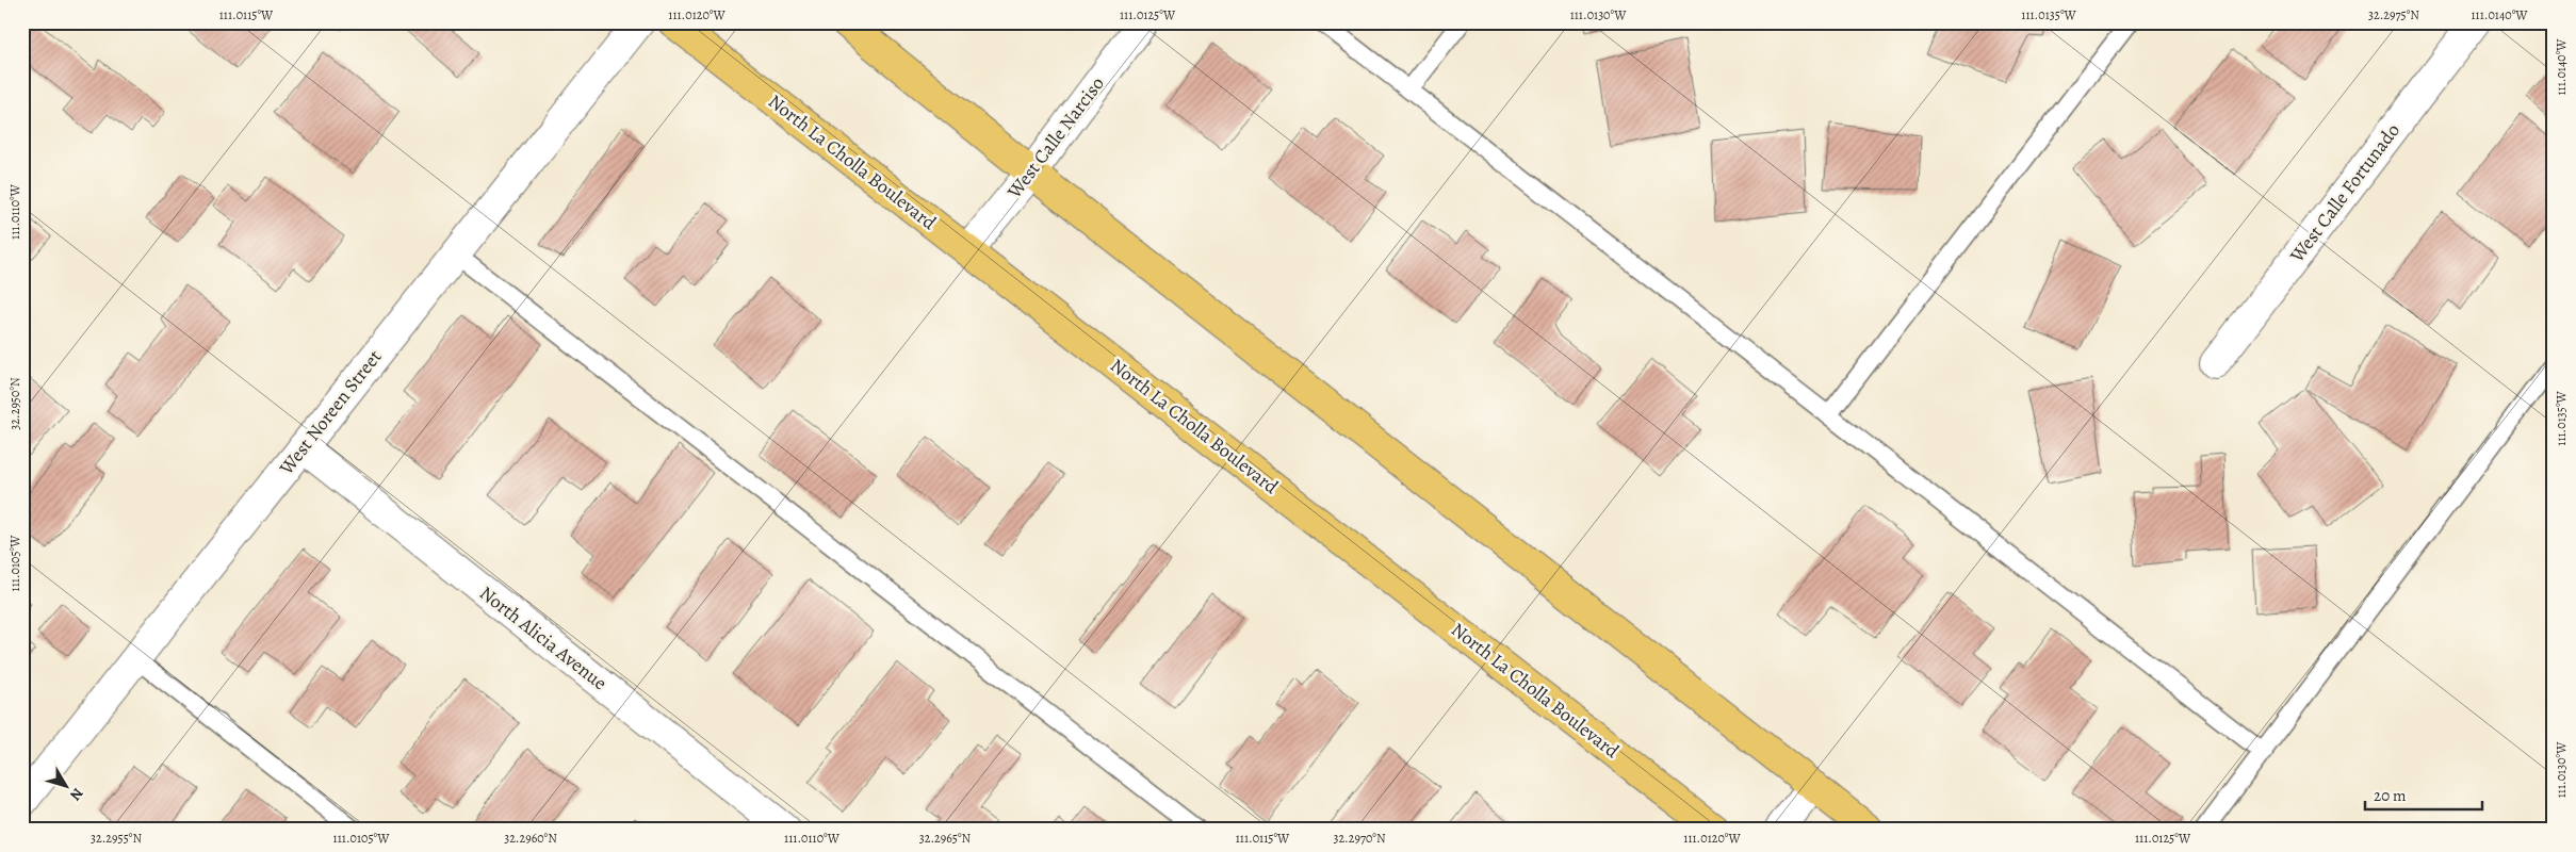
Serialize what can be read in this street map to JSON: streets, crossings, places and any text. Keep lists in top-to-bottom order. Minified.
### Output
{"streets":{"main road":["North La Cholla Boulevard"],"street":["West Calle Narciso","West Calle Fortunado","West Noreen Street","North Alicia Avenue"]},"crossings":[["West Calle Narciso","North La Cholla Boulevard"],["West Noreen Street","North Alicia Avenue"]],"scale_bar":"20 m","north":"bottom right","coordinates":["111.0115°W","111.0120°W","111.0125°W","111.0130°W","111.0135°W","32.2975°N","111.0140°W","111.0110°W","32.2950°N","111.0105°W","32.2955°N","32.2960°N","32.2965°N","32.2970°N"]}
